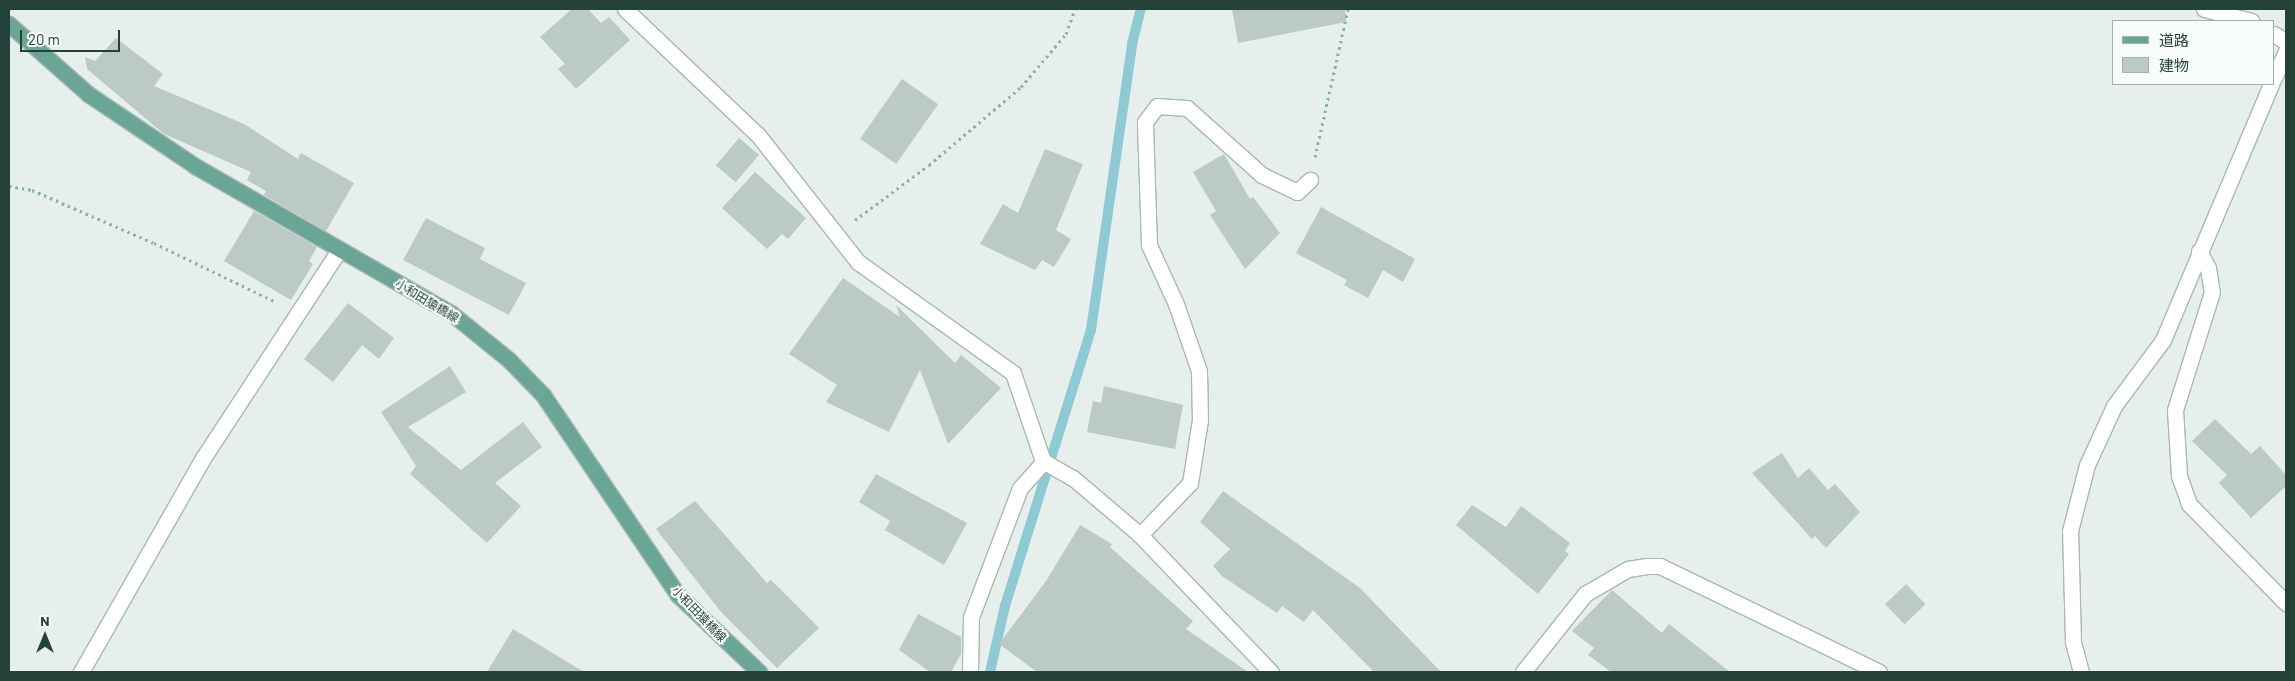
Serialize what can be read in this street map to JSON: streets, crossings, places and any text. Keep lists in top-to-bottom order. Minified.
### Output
{"streets":{"main road":["小和田猿橋線"]},"legend":["道路","建物"],"scale_bar":"20 m","north":"top"}
